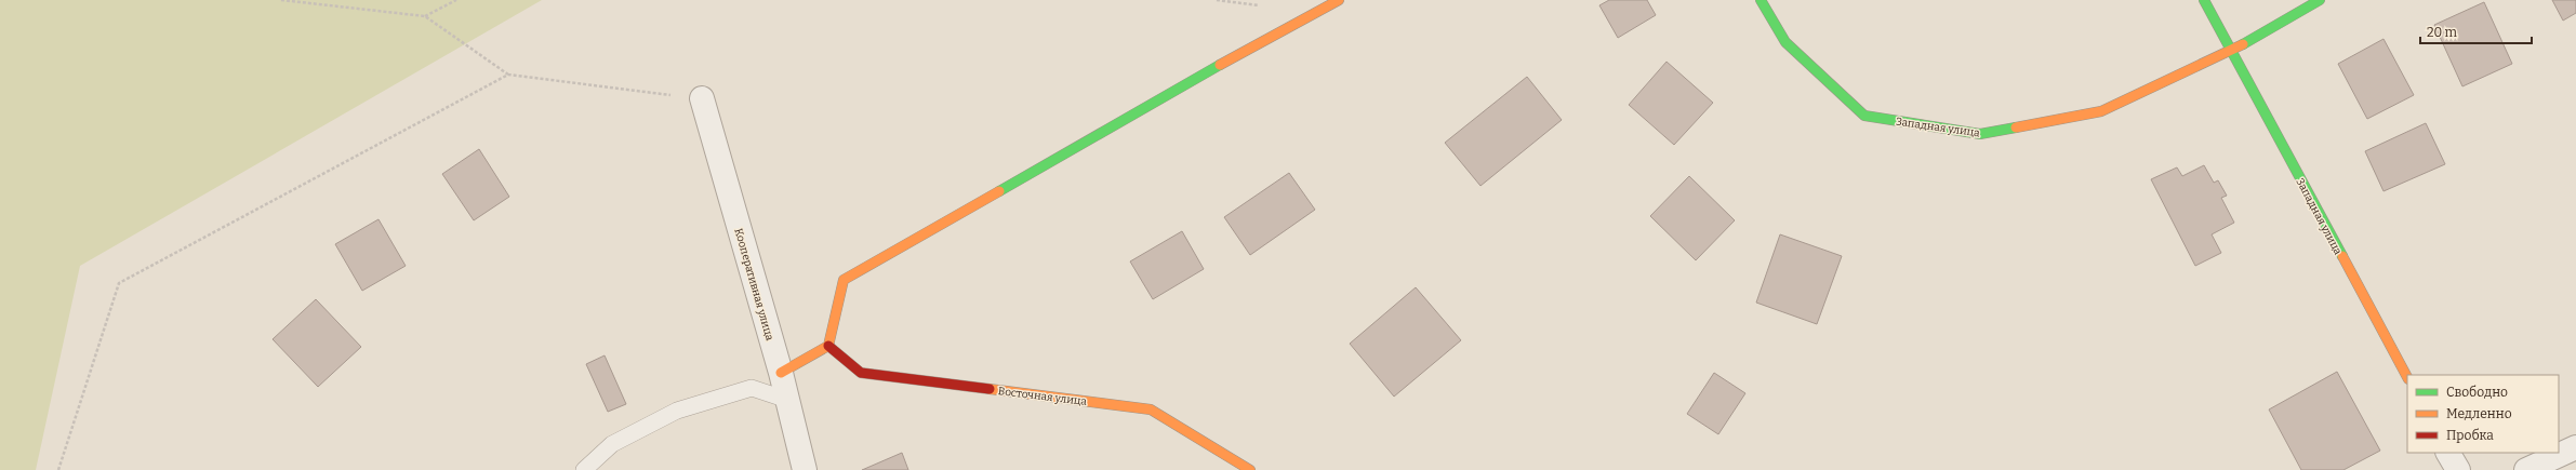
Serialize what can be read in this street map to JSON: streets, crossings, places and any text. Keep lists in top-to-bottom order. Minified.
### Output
{"streets":{"street":["Западная улица","Кооперативная улица","Восточная улица"]},"legend":["Свободно","Медленно","Пробка"],"scale_bar":"20 m"}
